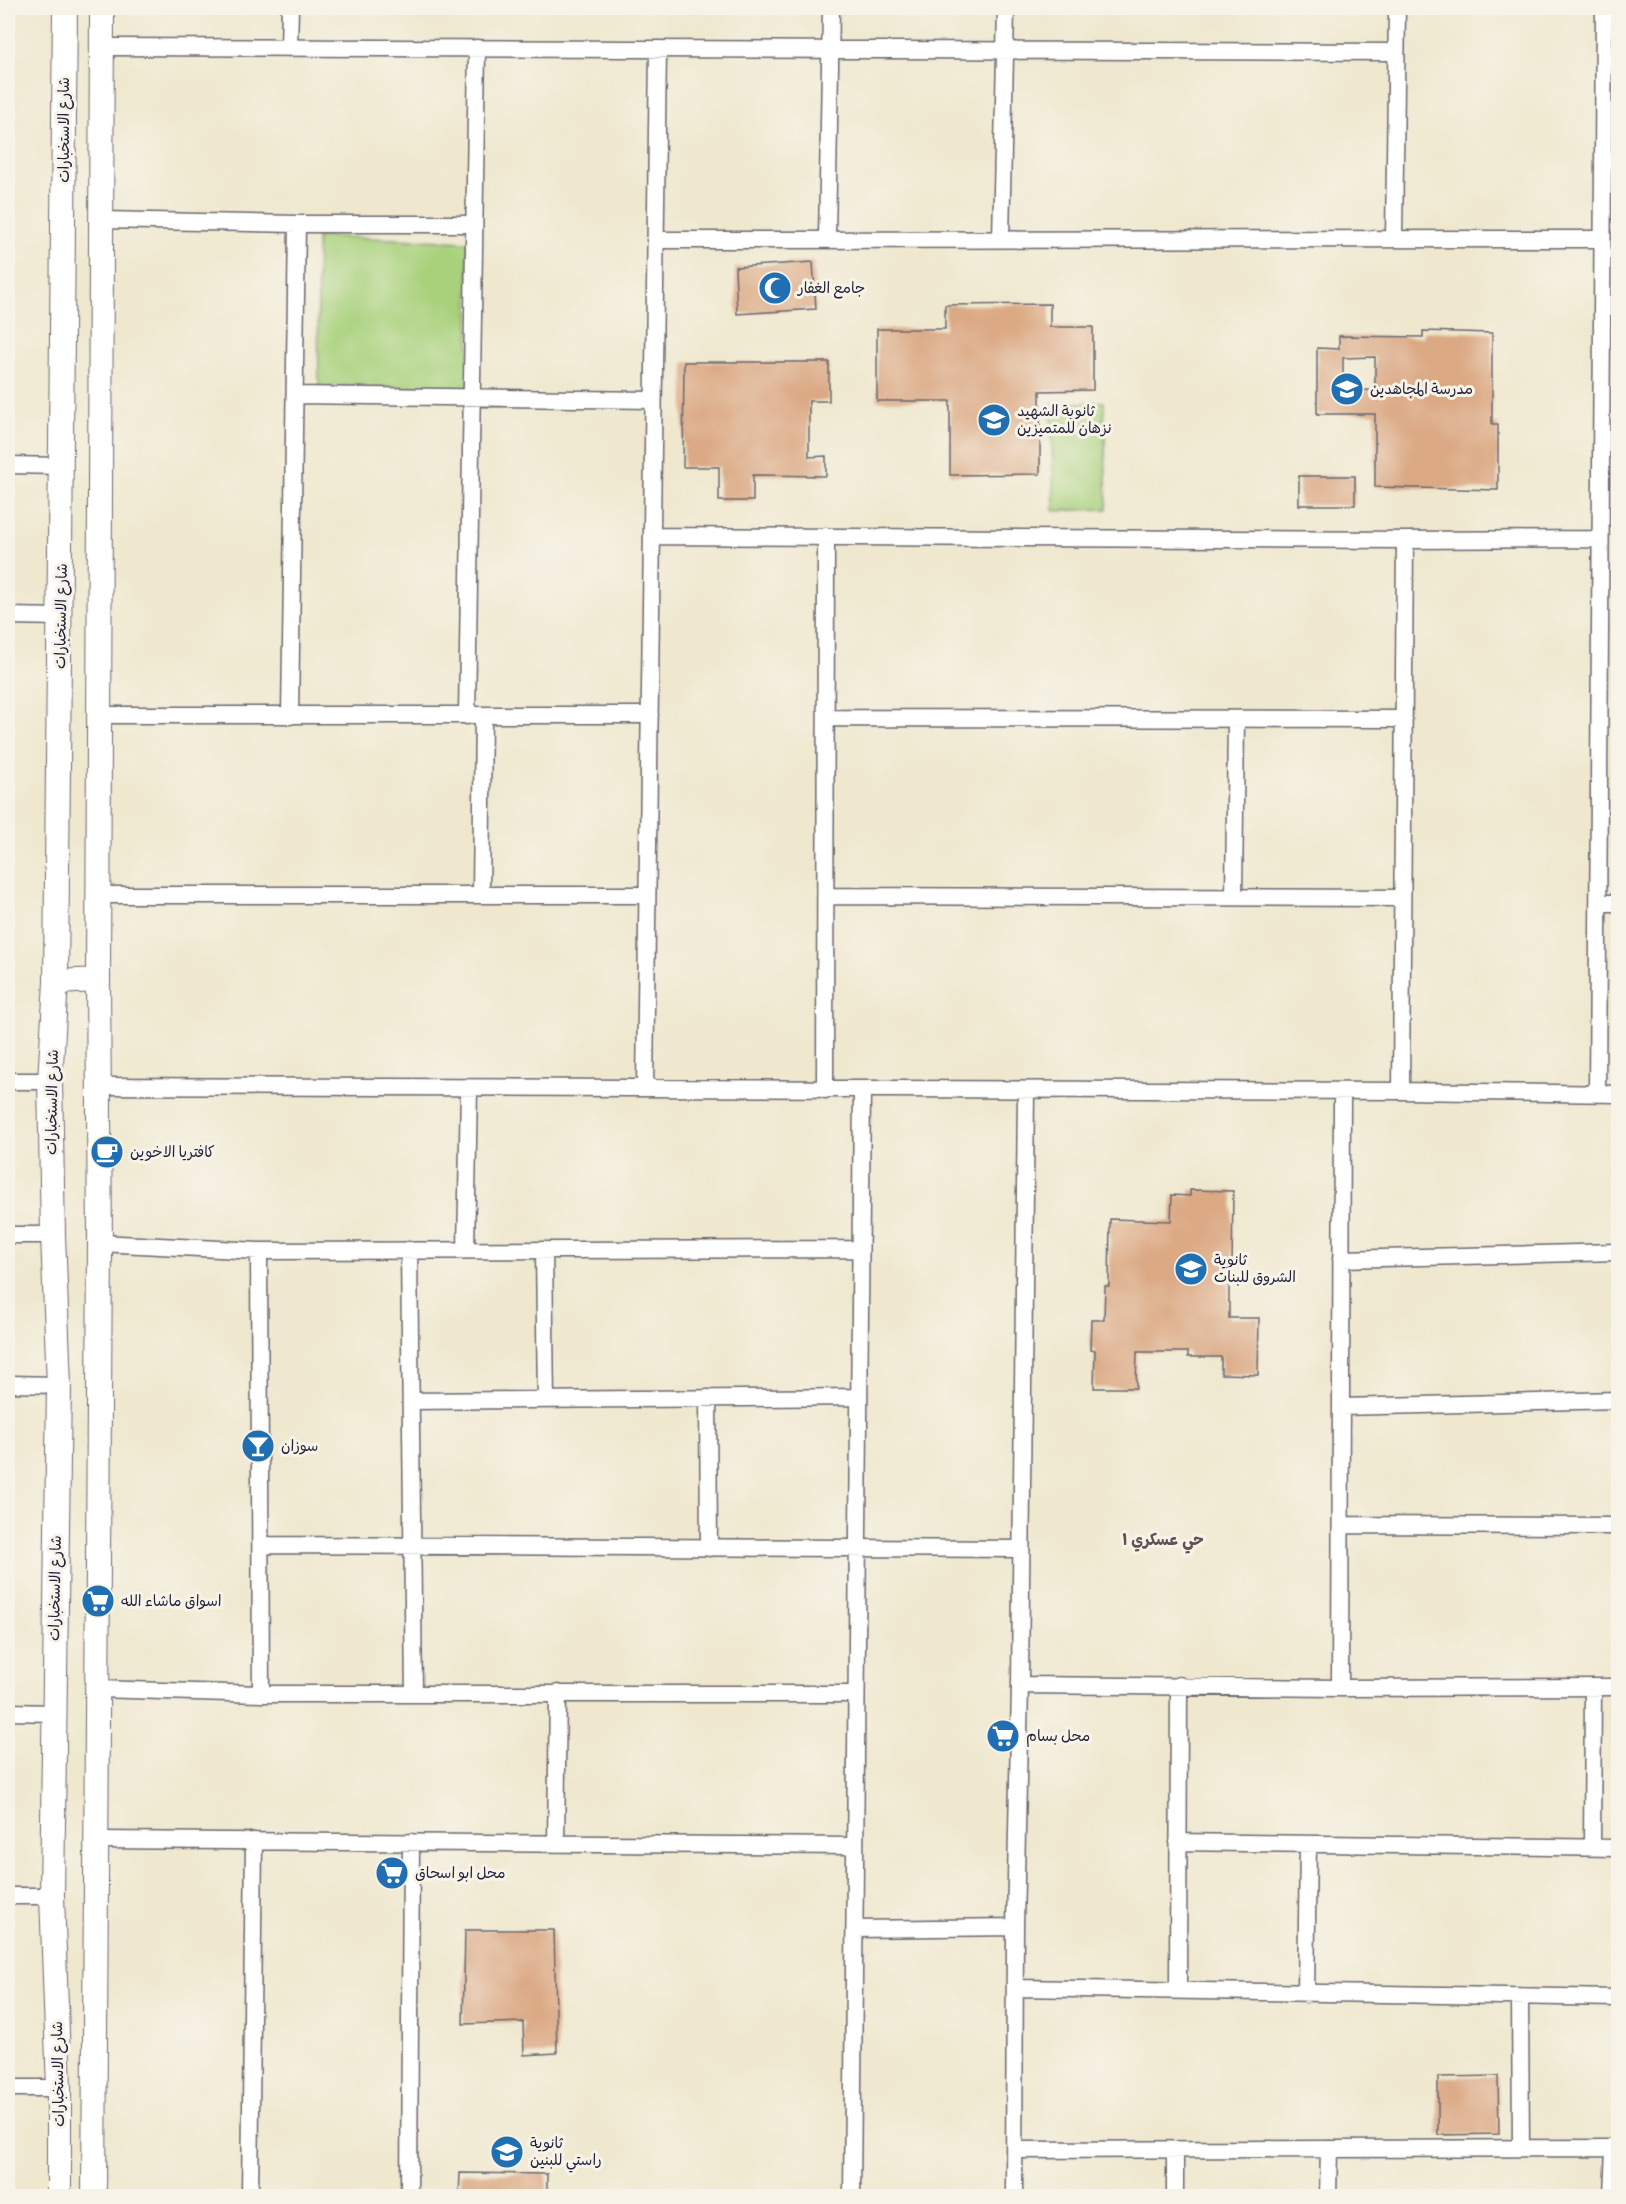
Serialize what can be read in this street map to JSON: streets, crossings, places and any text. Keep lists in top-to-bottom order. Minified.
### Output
{"streets":{"main road":["شارع الاستخبارات"]},"districts":["حي عسكري ١"],"places":{"mosque":["جامع الغفار"],"school or university":["مدرسة المجاهدين","ثانوية الشهيد نزهان للمتميزين","ثانوية الشروق للبنات","ثانوية راستي للبنين"],"cafe":["كافتريا الاخوين"],"bar":["سوزان"],"supermarket":["اسواق ماشاء الله","محل بسام","محل ابو اسحاق"]}}
